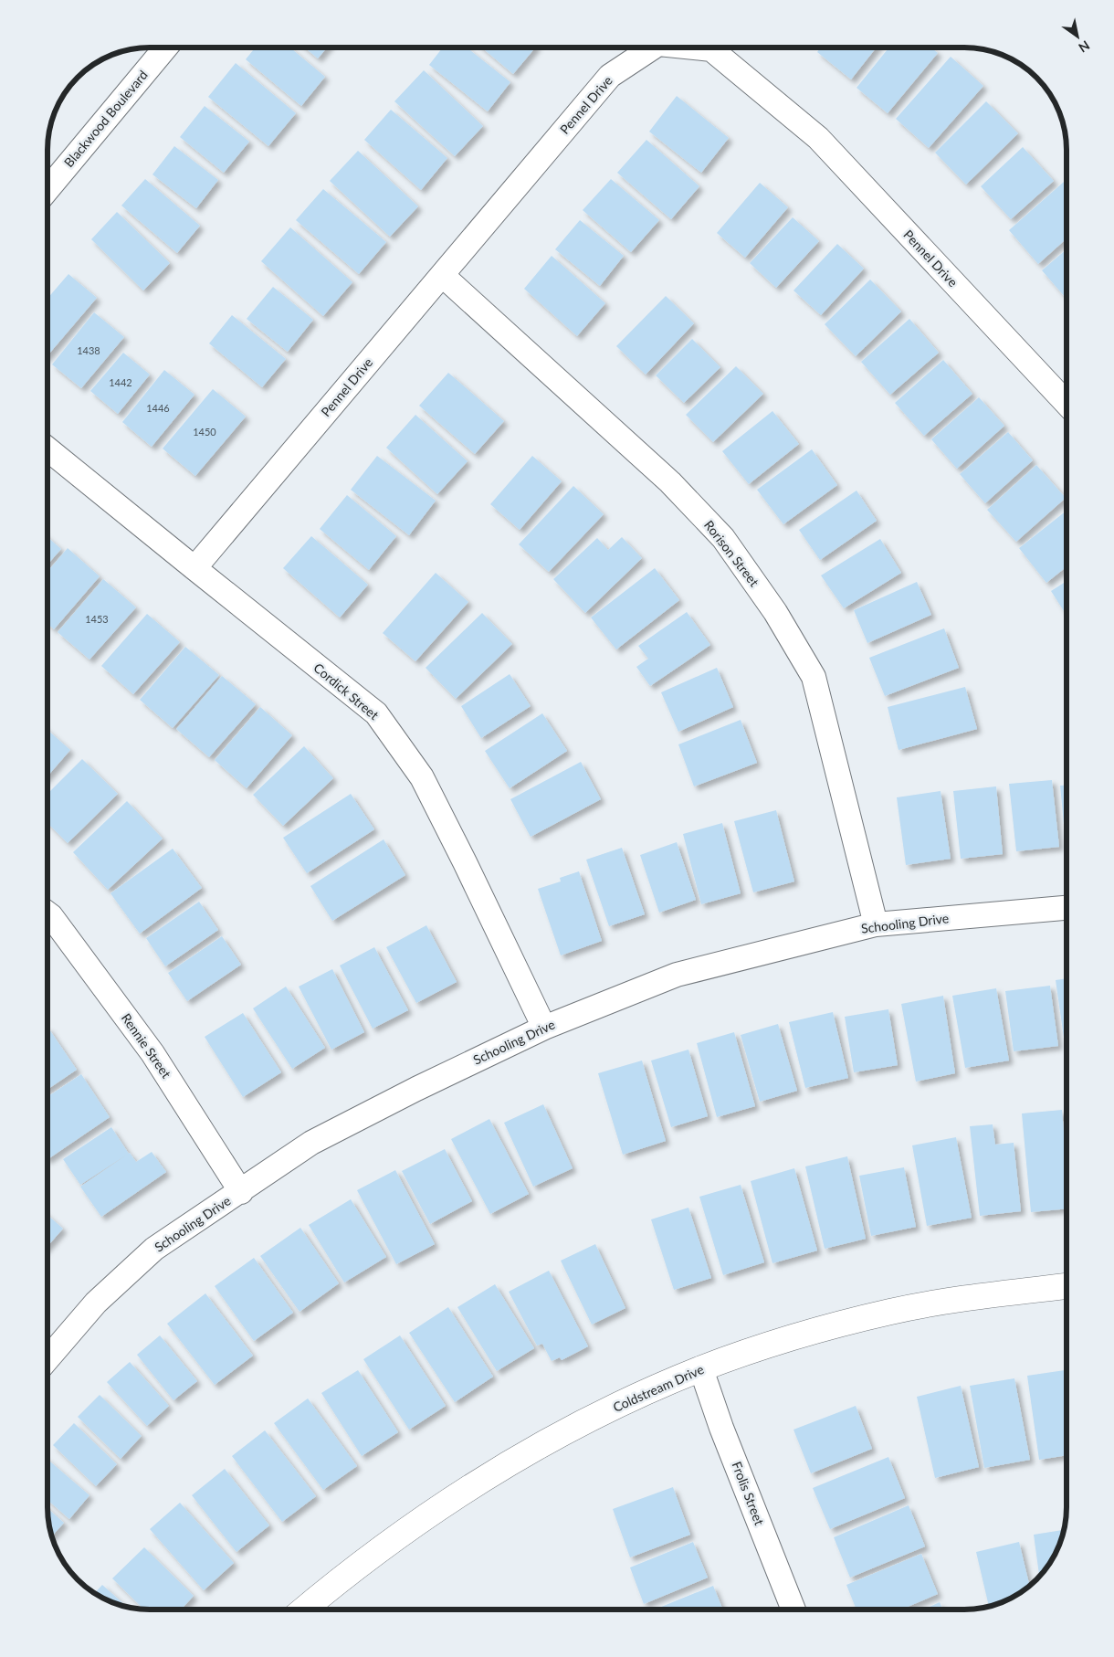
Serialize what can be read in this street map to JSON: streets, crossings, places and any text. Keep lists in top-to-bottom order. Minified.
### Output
{"streets":{"street":["Pennel Drive","Blackwood Boulevard","Rorison Street","Cordick Street","Schooling Drive","Rennie Street","Coldstream Drive","Frolis Street"]},"crossings":[["Pennel Drive","Rorison Street"],["Pennel Drive","Cordick Street"],["Rorison Street","Schooling Drive"],["Cordick Street","Schooling Drive"],["Schooling Drive","Rennie Street"],["Coldstream Drive","Frolis Street"]],"house_numbers":["1438","1442","1446","1450","1453"],"north":"bottom right"}
